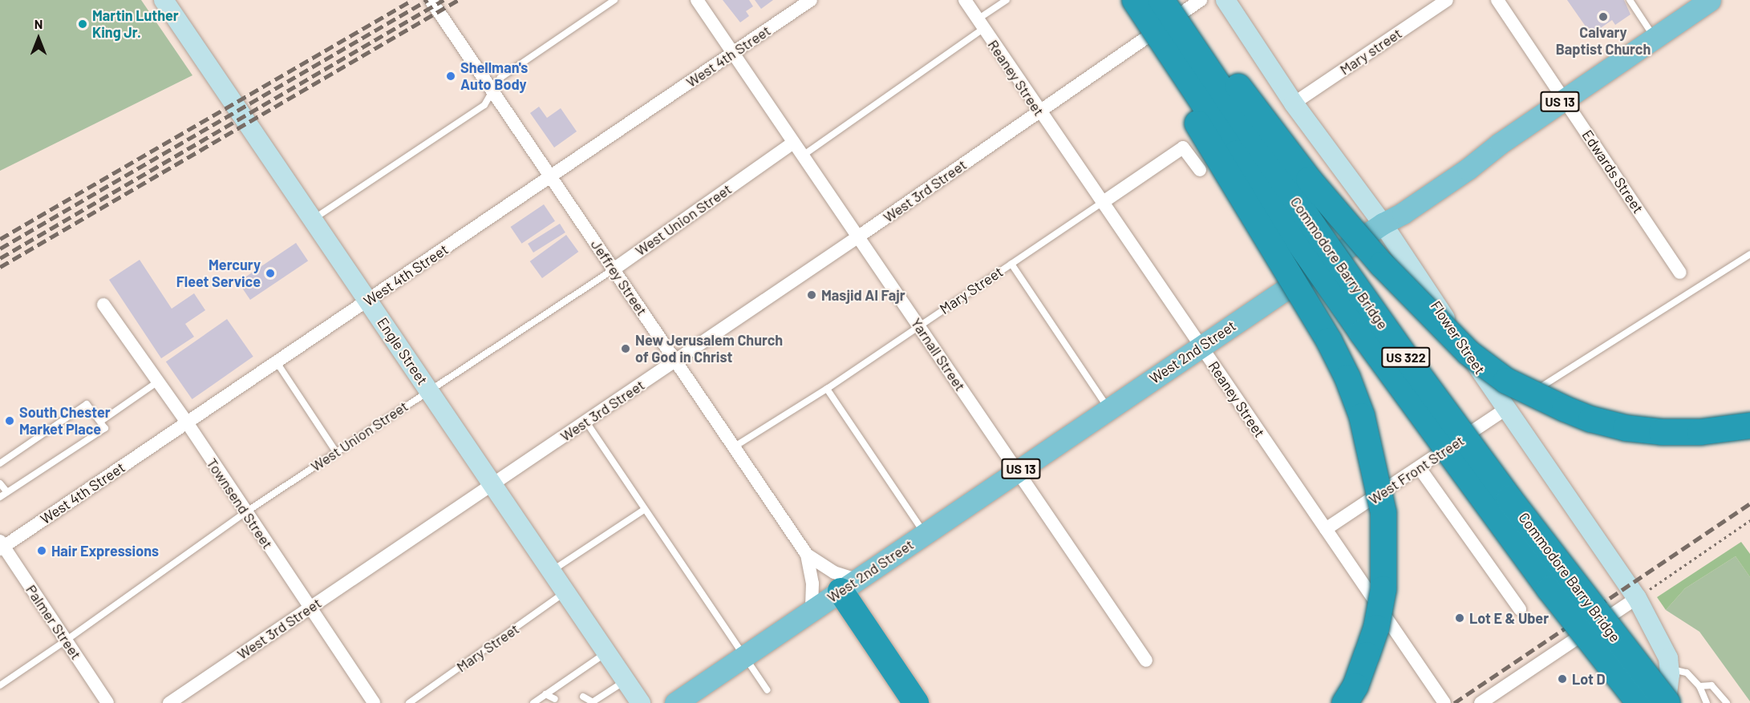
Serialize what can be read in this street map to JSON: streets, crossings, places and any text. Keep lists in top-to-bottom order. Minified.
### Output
{"streets":{"highway":["Commodore Barry Bridge","US 322"],"main road":["US 13","West 2nd Street"],"street":["Mary street","West 4th Street","Reaney Street","Edwards Street","West 3rd Street","West Union Street","Jeffrey Street","Mary Street","Flower Street","Engle Street","Yarnall Street","West Front Street","Townsend Street","Palmer Street"]},"crossings":[["Mary street","Flower Street"],["West 4th Street","Jeffrey Street"],["West 4th Street","Engle Street"],["West 4th Street","Yarnall Street"],["West 4th Street","Townsend Street"],["West 4th Street","Palmer Street"],["Reaney Street","West 3rd Street"],["Reaney Street","Mary Street"],["Reaney Street","West 2nd Street"],["Reaney Street","West Front Street"],["Edwards Street","West 2nd Street"],["West 3rd Street","Jeffrey Street"],["West 3rd Street","Engle Street"],["West 3rd Street","Yarnall Street"],["West 3rd Street","Townsend Street"],["West Union Street","Jeffrey Street"],["West Union Street","Engle Street"],["West Union Street","Yarnall Street"],["West Union Street","Townsend Street"],["West Union Street","Palmer Street"],["Commodore Barry Bridge","Flower Street"],["Jeffrey Street","Mary Street"],["Mary Street","Engle Street"],["Mary Street","Yarnall Street"],["Flower Street","West 2nd Street"],["Flower Street","West Front Street"],["West 2nd Street","Yarnall Street"]],"places":["Calvary Baptist Church","Martin Luther King Jr.","Shellman's Auto Body","Mercury Fleet Service","Masjid Al Fajr","New Jerusalem Church of God in Christ","South Chester Market Place","Hair Expressions","Lot E & Uber","Lot D"],"north":"top"}
